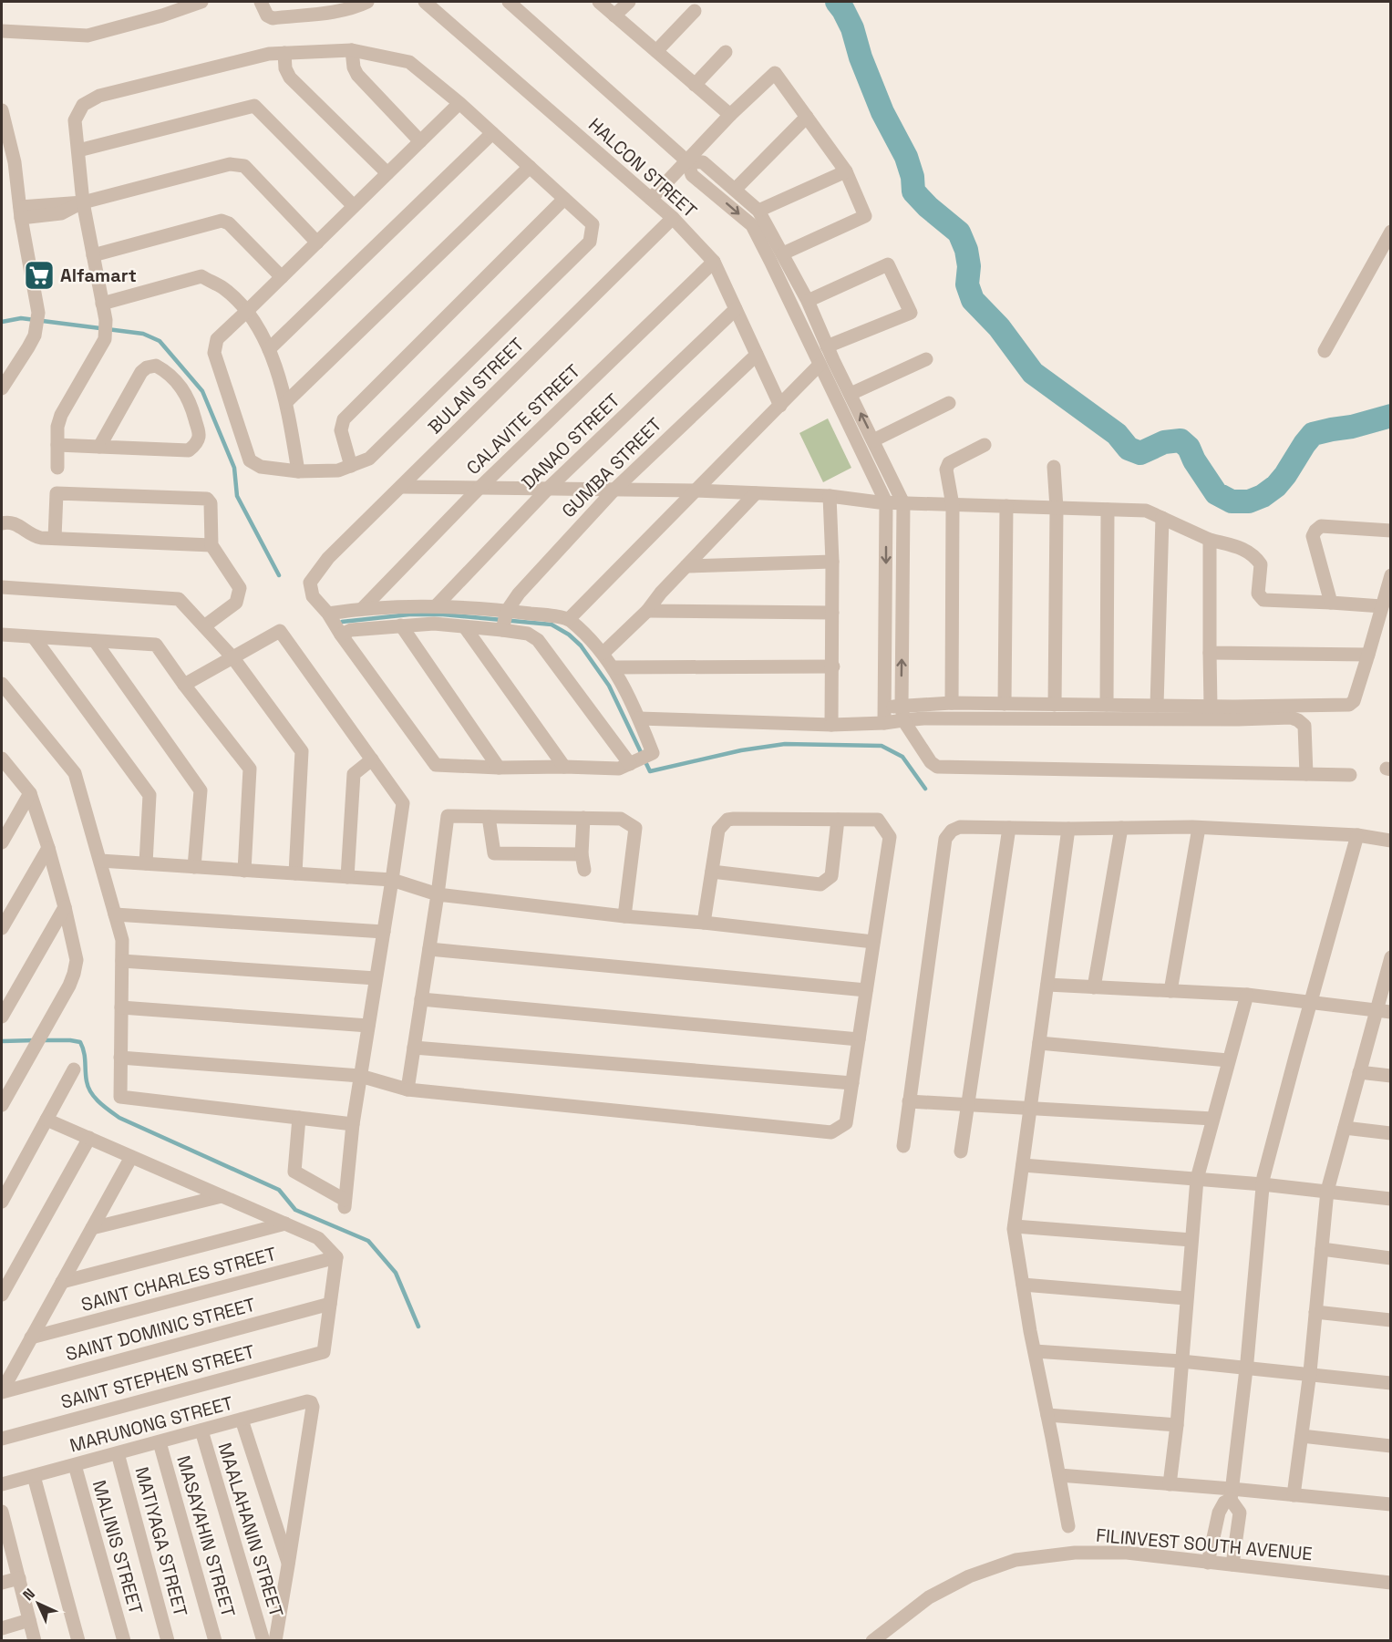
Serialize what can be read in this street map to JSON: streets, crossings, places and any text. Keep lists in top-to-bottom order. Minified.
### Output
{"streets":{"street":["HALCON STREET","BULAN STREET","CALAVITE STREET","DANAO STREET","GUMBA STREET","SAINT CHARLES STREET","SAINT DOMINIC STREET","SAINT STEPHEN STREET","MARUNONG STREET","MAALAHANIN STREET","MASAYAHIN STREET","MATIYAGA STREET","FILINVEST SOUTH AVENUE","MALINIS STREET"]},"crossings":[["HALCON STREET","BULAN STREET"],["HALCON STREET","CALAVITE STREET"],["HALCON STREET","DANAO STREET"],["HALCON STREET","GUMBA STREET"],["SAINT DOMINIC STREET","SAINT STEPHEN STREET"],["MARUNONG STREET","MAALAHANIN STREET"],["MARUNONG STREET","MASAYAHIN STREET"],["MARUNONG STREET","MATIYAGA STREET"],["MARUNONG STREET","MALINIS STREET"]],"places":{"supermarket":["Alfamart"]},"north":"top left"}
